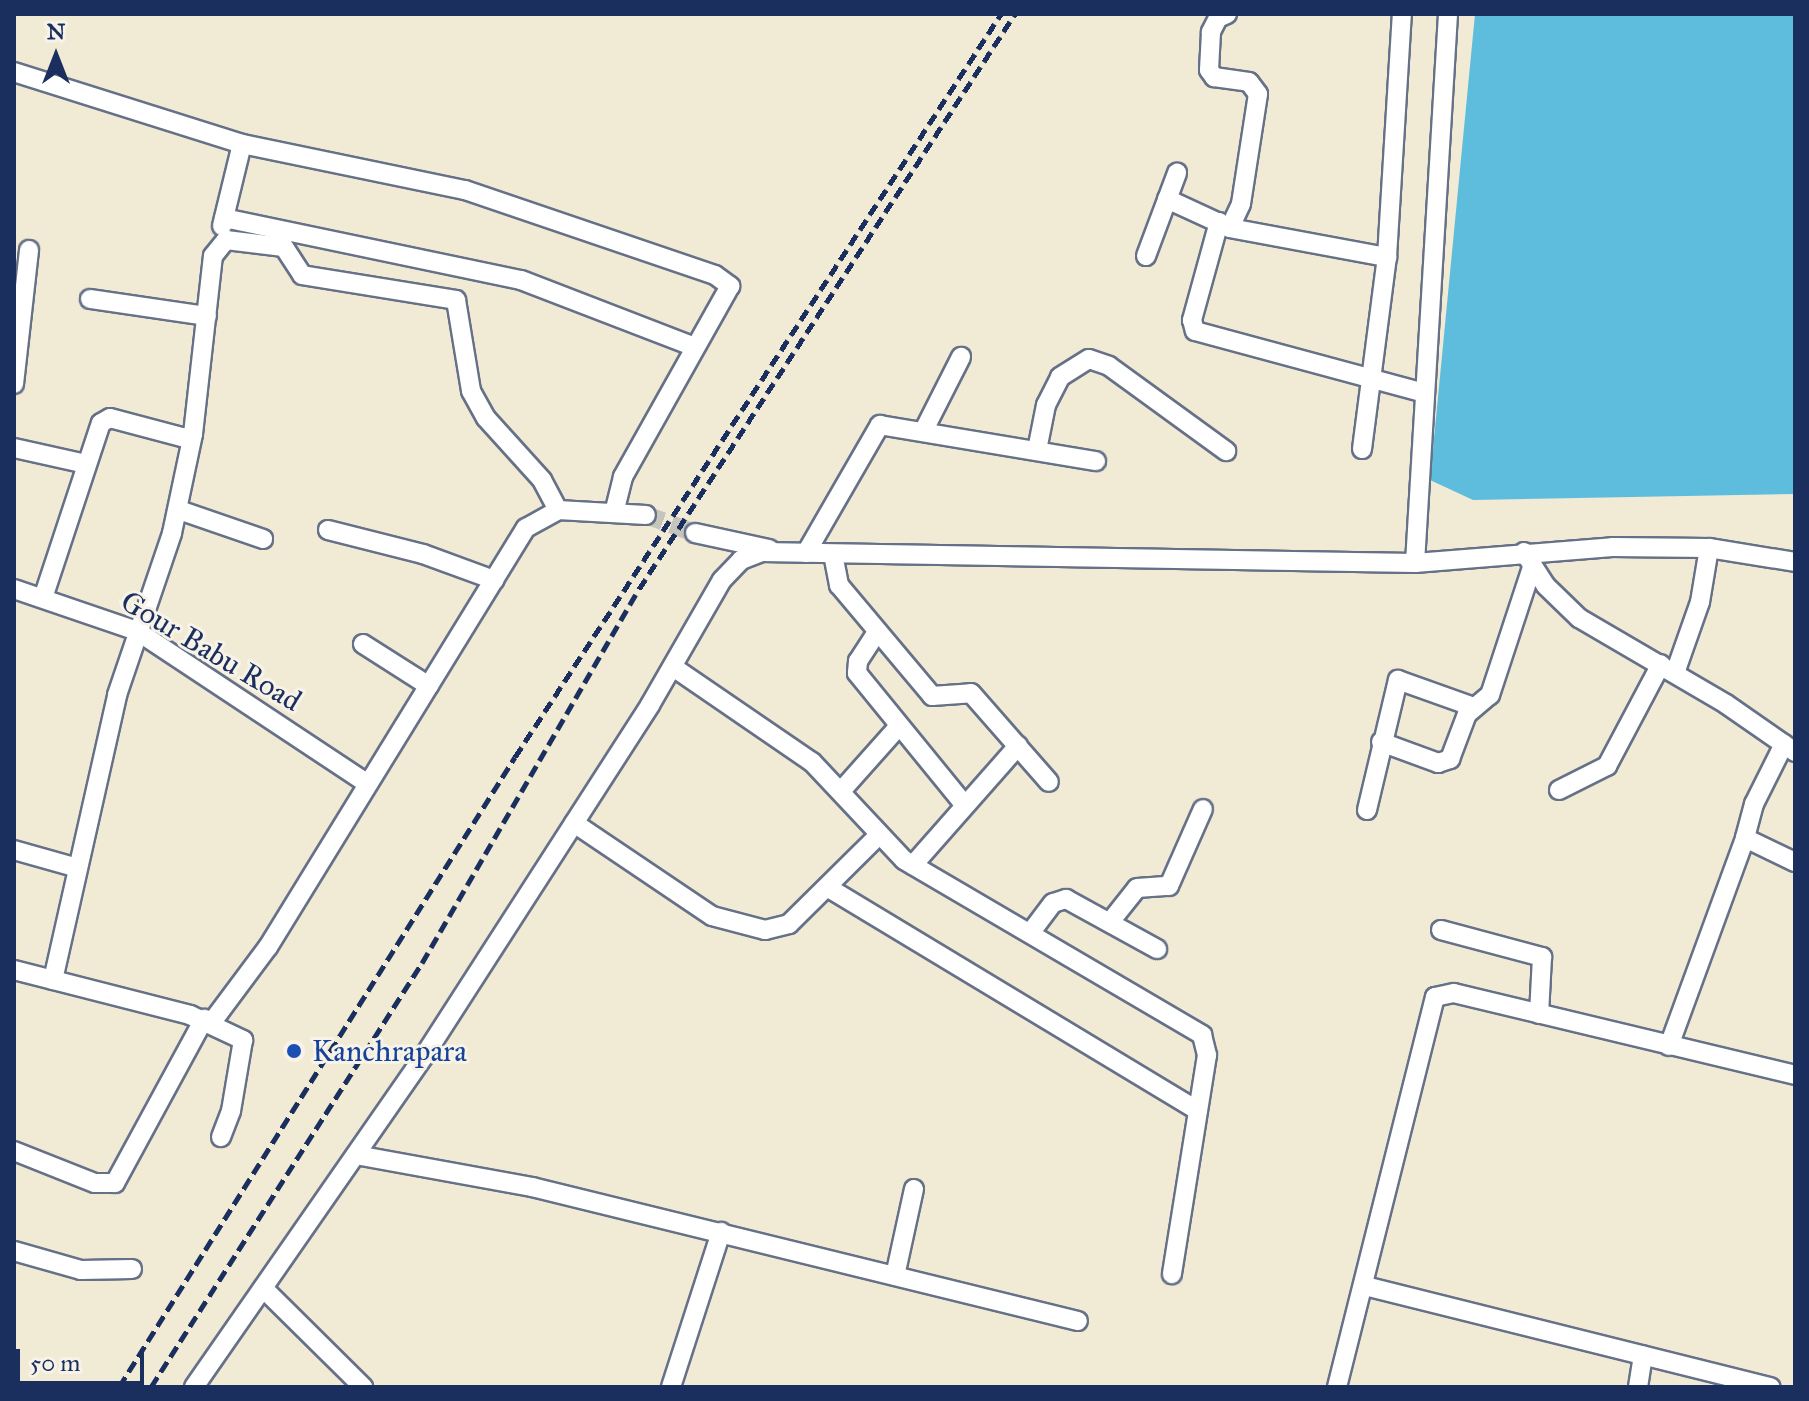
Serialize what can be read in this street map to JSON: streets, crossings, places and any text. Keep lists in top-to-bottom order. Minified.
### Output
{"streets":{"street":["Gour Babu Road"]},"places":["Kanchrapara"],"scale_bar":"50 m","north":"top"}
